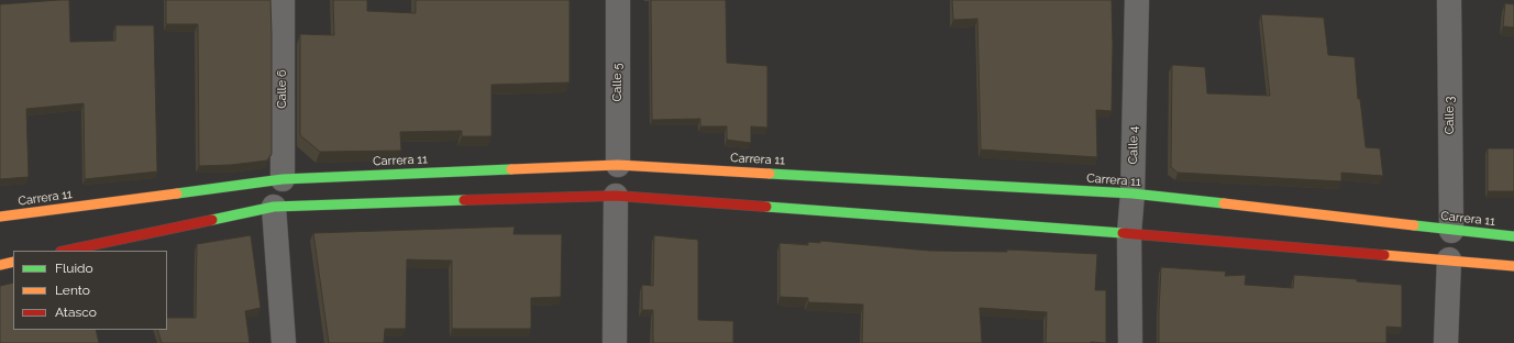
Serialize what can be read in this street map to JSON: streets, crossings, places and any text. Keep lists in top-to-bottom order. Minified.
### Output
{"streets":{"main road":["Carrera 11"],"street":["Calle 5","Calle 6","Calle 3","Calle 4"]},"crossings":[["Calle 5","Carrera 11"],["Calle 6","Carrera 11"],["Calle 3","Carrera 11"],["Calle 4","Carrera 11"]],"legend":["Fluido","Lento","Atasco"]}
